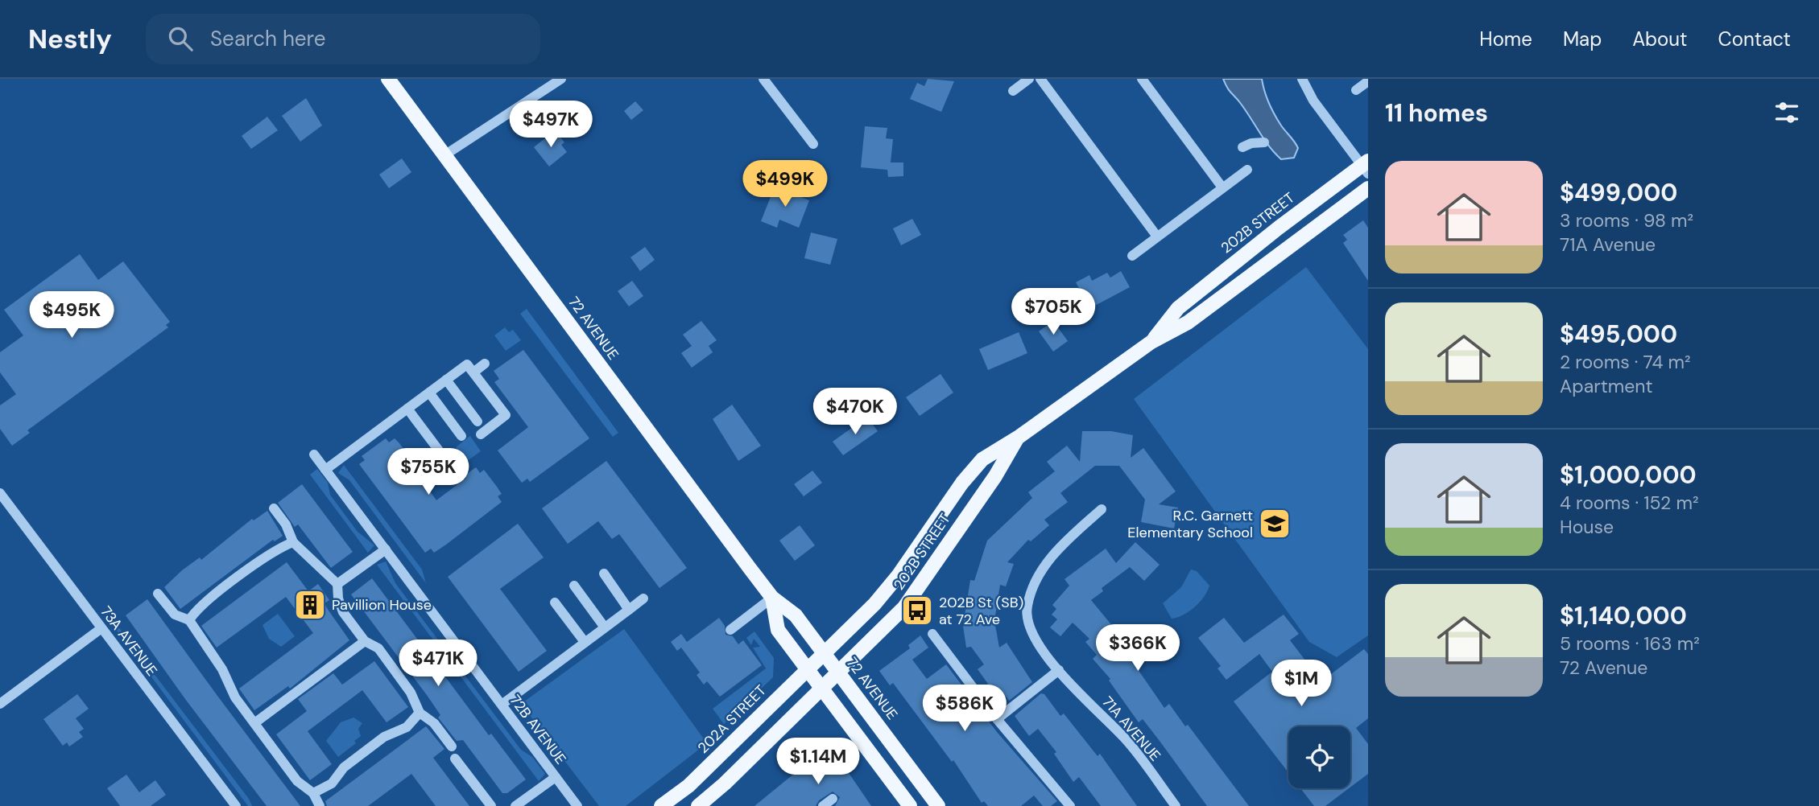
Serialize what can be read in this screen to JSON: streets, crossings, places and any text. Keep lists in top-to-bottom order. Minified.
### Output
{"streets":{"main road":["202B STREET","72 AVENUE","202A STREET"],"street":["73A AVENUE","71A AVENUE","72B AVENUE"]},"crossings":[["202B STREET","72 AVENUE"],["202B STREET","202A STREET"],["72 AVENUE","202A STREET"]],"places":{"school or university":["R.C. Garnett Elementary School"],"building":["Pavillion House"],"bus stop":["202B St (SB) at 72 Ave"]},"page":{"header":"Nestly","search":"Search here","nav":["Home","Map","About","Contact"],"heading":"11 homes","price":["$497K","$499K","$705K","$495K","$470K","$755K","$366K","$471K","$1M","$586K","$1.14M"],"list":[{"name":"$499,000","note":"3 rooms · 98 m² · 71A Avenue"},{"name":"$495,000","note":"2 rooms · 74 m² · Apartment"},{"name":"$1,000,000","note":"4 rooms · 152 m² · House"},{"name":"$1,140,000","note":"5 rooms · 163 m² · 72 Avenue"}]}}
